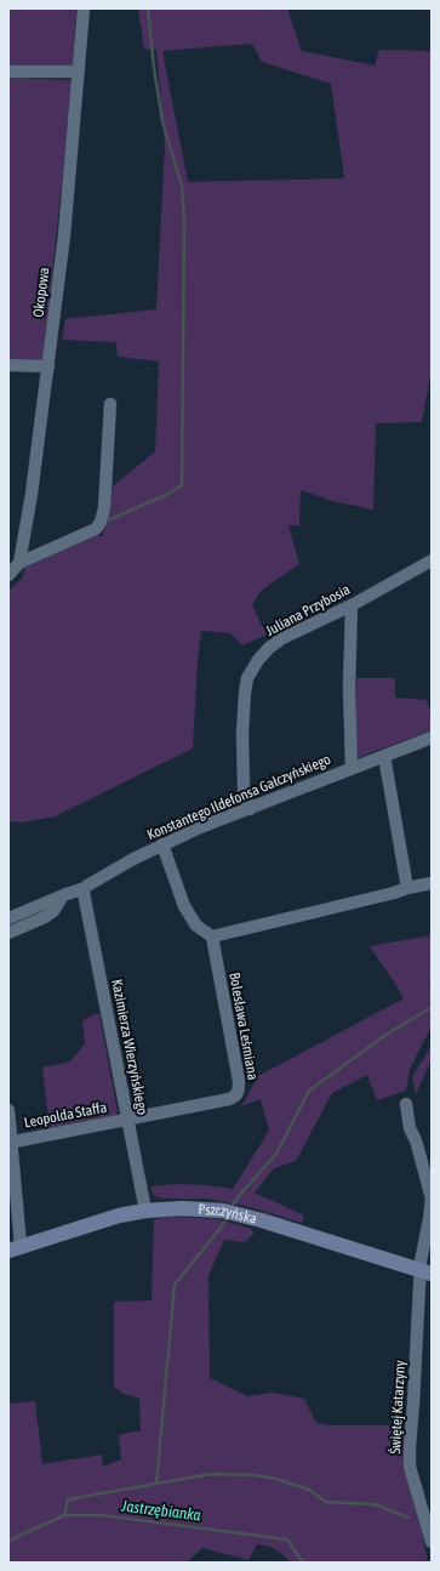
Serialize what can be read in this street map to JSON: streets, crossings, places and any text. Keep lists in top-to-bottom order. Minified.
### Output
{"streets":{"street":["Okopowa","Juliana Przybosia","Konstantego Ildefonsa Gałczyńskiego","Bolesława Leśmiana","Kazimierza Wierzyńskiego","Leopolda Staffa","Pszczyńska","Świętej Katarzyny"]},"crossings":[["Juliana Przybosia","Konstantego Ildefonsa Gałczyńskiego"],["Konstantego Ildefonsa Gałczyńskiego","Kazimierza Wierzyńskiego"],["Bolesława Leśmiana","Kazimierza Wierzyńskiego"],["Bolesława Leśmiana","Leopolda Staffa"],["Kazimierza Wierzyńskiego","Leopolda Staffa"],["Kazimierza Wierzyńskiego","Pszczyńska"],["Leopolda Staffa","Pszczyńska"],["Pszczyńska","Świętej Katarzyny"]],"water":["Jastrzębianka"]}
